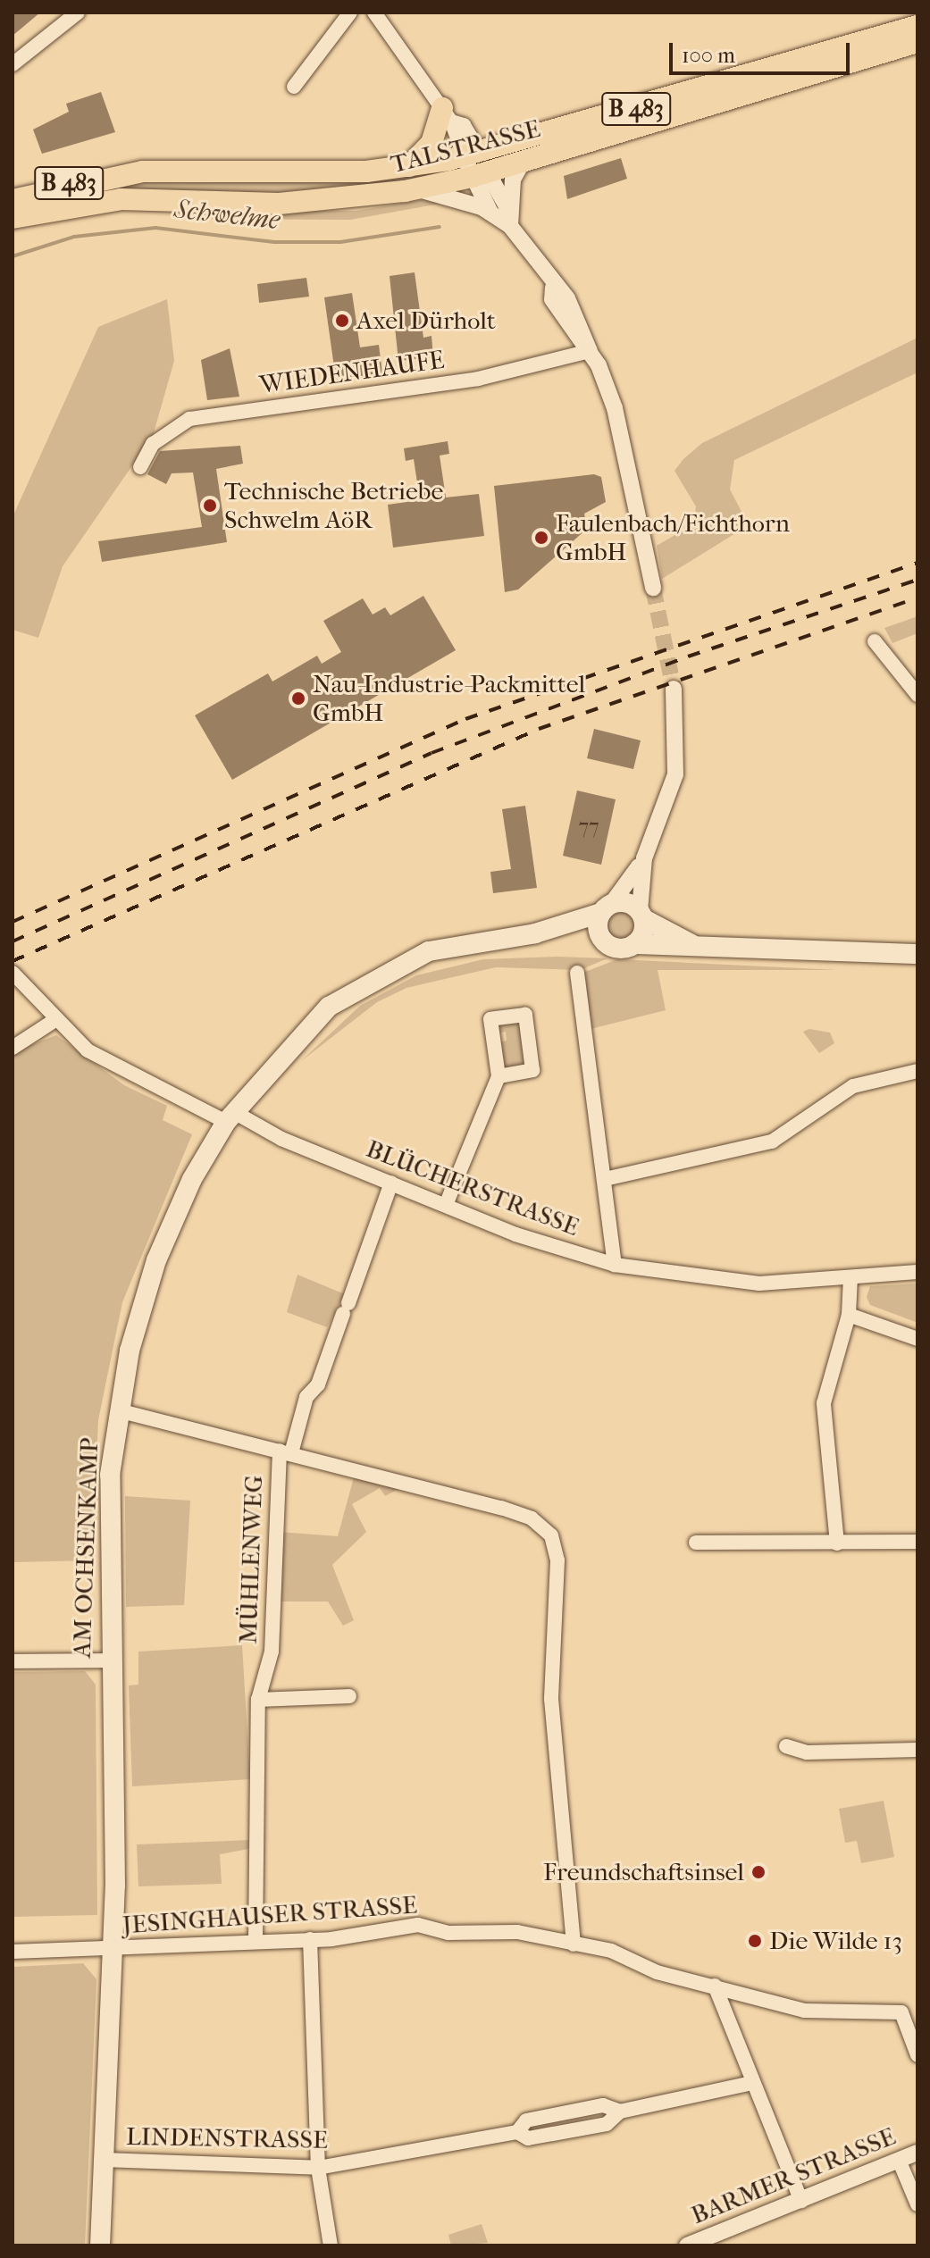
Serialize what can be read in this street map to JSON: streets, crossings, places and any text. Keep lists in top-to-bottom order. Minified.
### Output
{"streets":{"main road":["B 483","TALSTRASSE","AM OCHSENKAMP"],"street":["WIEDENHAUFE","BLÜCHERSTRASSE","MÜHLENWEG","JESINGHAUSER STRASSE","LINDENSTRASSE","BARMER STRASSE"]},"crossings":[["BLÜCHERSTRASSE","AM OCHSENKAMP"],["BLÜCHERSTRASSE","MÜHLENWEG"],["AM OCHSENKAMP","JESINGHAUSER STRASSE"],["AM OCHSENKAMP","LINDENSTRASSE"],["MÜHLENWEG","JESINGHAUSER STRASSE"]],"water":["Schwelme"],"places":["Axel Dürholt","Technische Betriebe Schwelm AöR","Faulenbach/Fichthorn GmbH","Nau-Industrie-Packmittel GmbH","Freundschaftsinsel","Die Wilde 13"],"house_numbers":["77"],"scale_bar":"100 m"}
